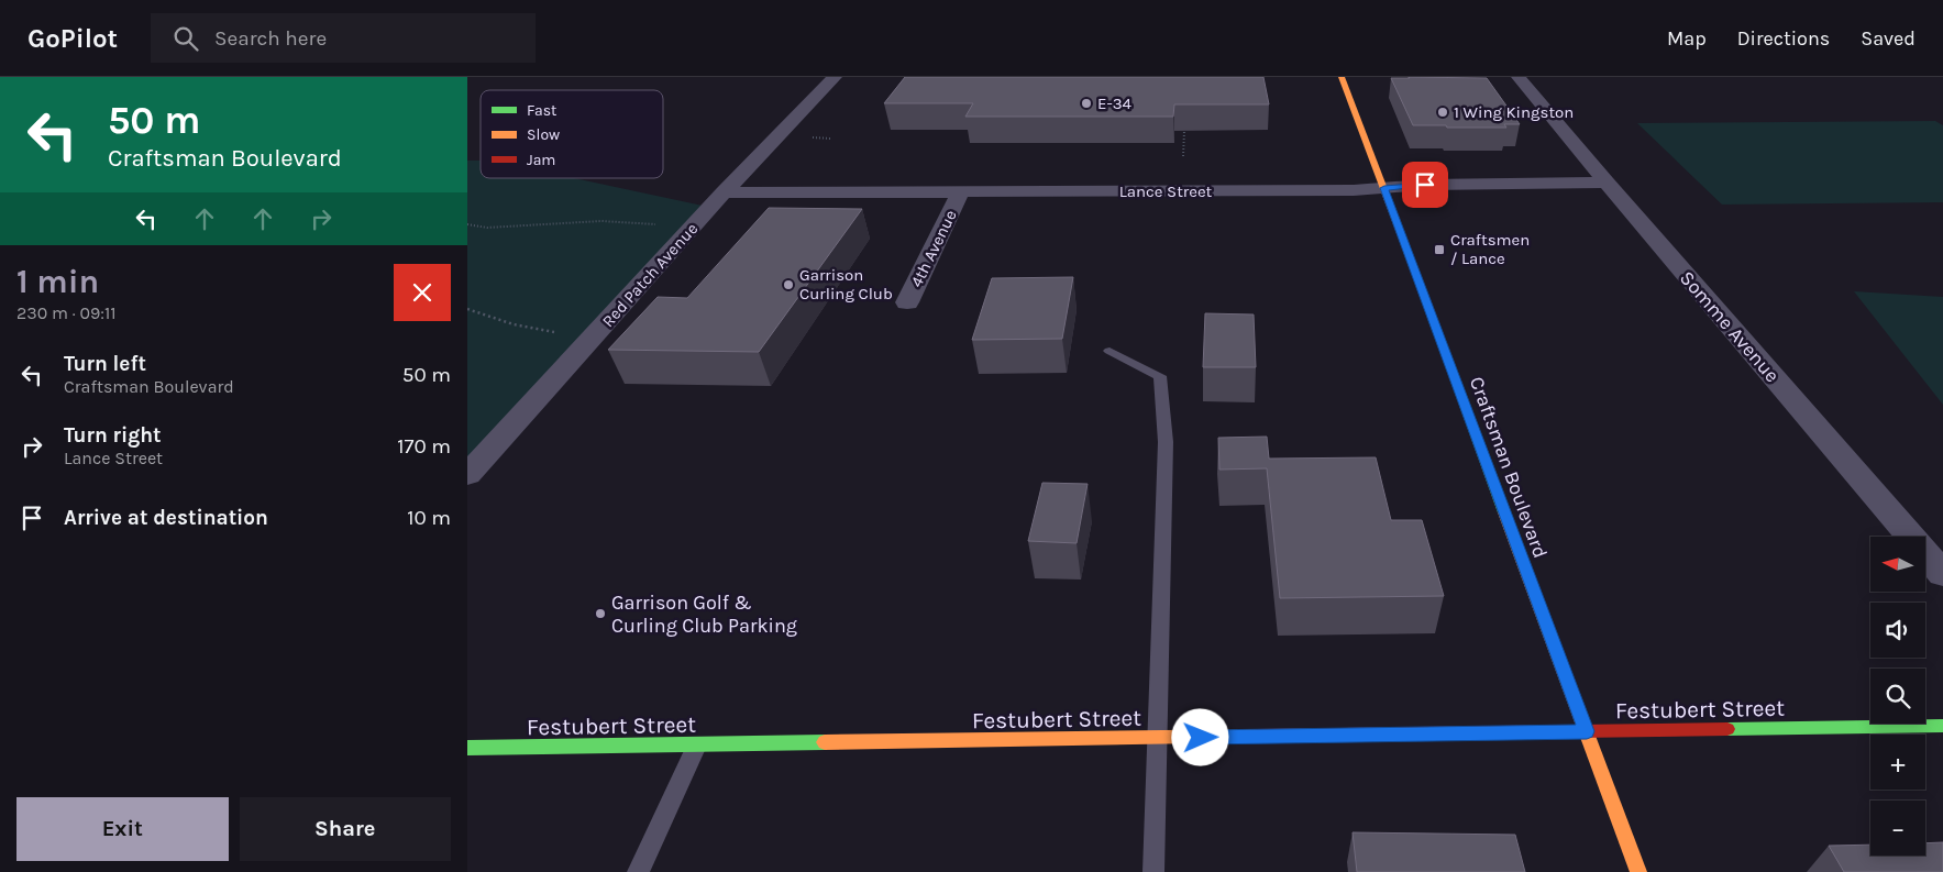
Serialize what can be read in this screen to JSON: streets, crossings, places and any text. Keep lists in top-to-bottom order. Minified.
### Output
{"streets":{"street":["Lance Street","4th Avenue","Red Patch Avenue","Somme Avenue","Craftsman Boulevard","Festubert Street"]},"crossings":[["Lance Street","4th Avenue"],["Lance Street","Red Patch Avenue"],["Lance Street","Somme Avenue"],["Lance Street","Craftsman Boulevard"],["Craftsman Boulevard","Festubert Street"]],"places":{"other":["E-34","1 Wing Kingston","Garrison Curling Club","Garrison Golf & Curling Club Parking"],"transit":["Craftsmen / Lance"]},"legend":["Fast","Slow","Jam"],"north":"left","page":{"header":"GoPilot","search":"Search here","nav":["Map","Directions","Saved"],"turn":["50 m","Craftsman Boulevard"],"heading":["1 min","230 m · 09:11"],"list":[{"name":"Turn left","note":"Craftsman Boulevard","value":"50 m"},{"name":"Turn right","note":"Lance Street","value":"170 m"},{"name":"Arrive at destination","value":"10 m"}],"map_buttons":["+","−"],"buttons":["Exit","Share"]}}
